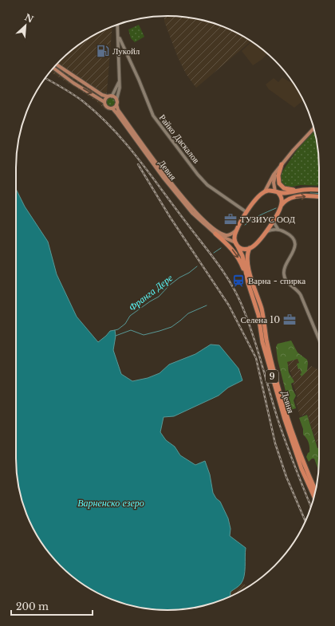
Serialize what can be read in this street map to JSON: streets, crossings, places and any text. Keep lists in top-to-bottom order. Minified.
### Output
{"streets":{"highway":["Девня","9"],"street":["Райко Даскалов"]},"crossings":[["Девня","9"]],"water":["Франга Дере","Варненско езеро"],"places":{"fuel station":["Лукойл"],"office":["ТУЗИУС ООД","Селена 10"],"station":["Варна - спирка"]},"scale_bar":"200 m","north":"top right"}
